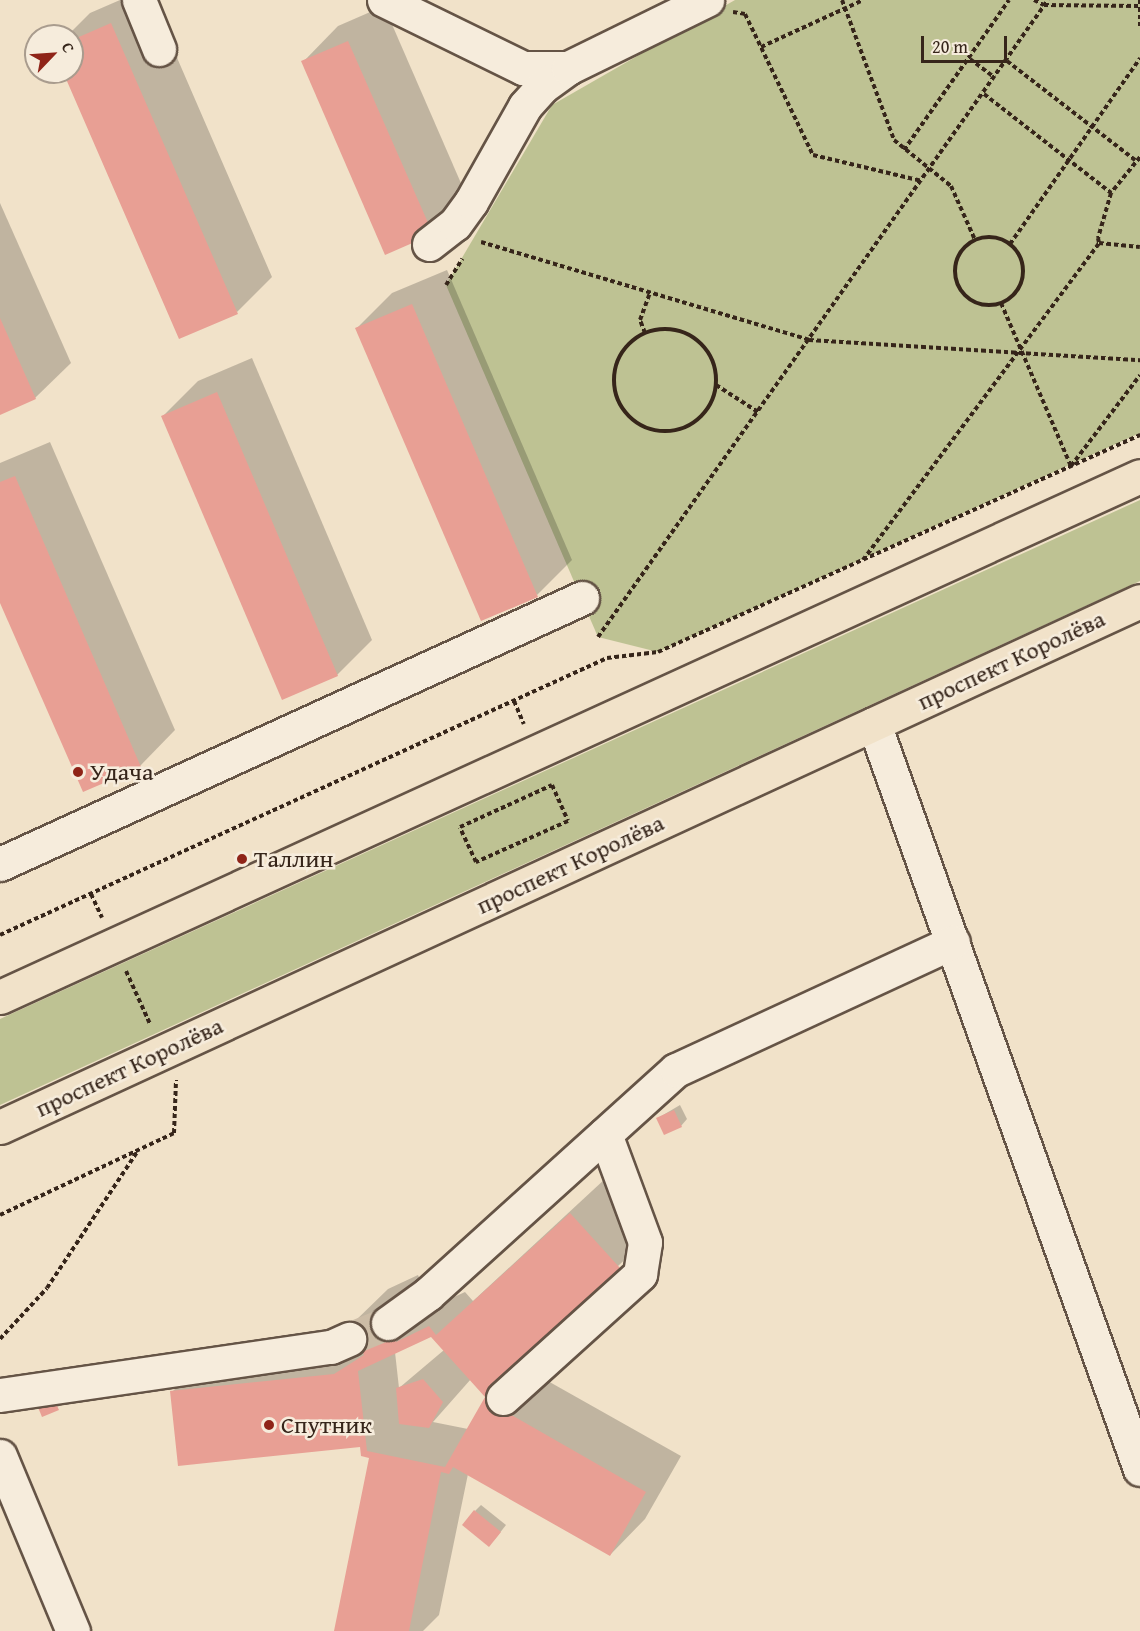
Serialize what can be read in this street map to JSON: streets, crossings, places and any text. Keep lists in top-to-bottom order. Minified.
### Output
{"streets":{"main road":["проспект Королёва"]},"places":["Удача","Таллин","Спутник"],"scale_bar":"20 m","north":"top right"}
